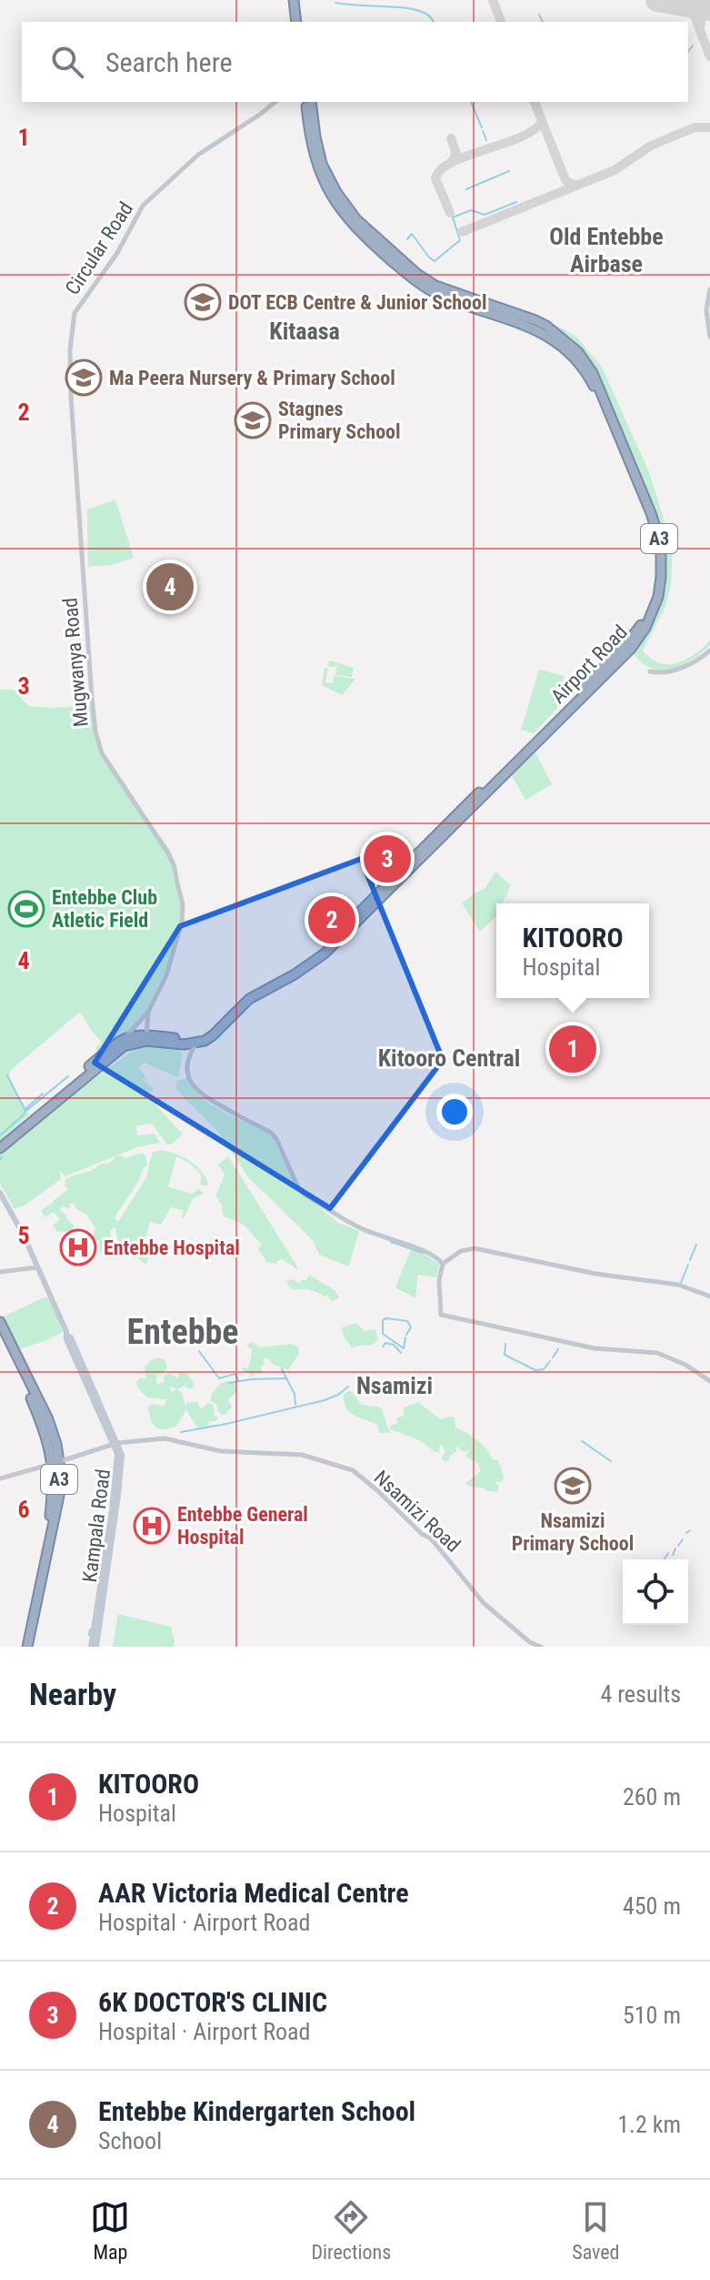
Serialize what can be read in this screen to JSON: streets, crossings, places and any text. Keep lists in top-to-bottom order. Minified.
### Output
{"streets":{"highway":["A3","Airport Road"],"main road":["Kampala Road"],"street":["Circular Road","Mugwanya Road","Nsamizi Road"]},"crossings":[["Circular Road","Mugwanya Road"],["A3","Airport Road"],["A3","Nsamizi Road"],["Nsamizi Road","Kampala Road"]],"districts":["Old Entebbe Airbase","Kitaasa","Kitooro Central","Entebbe","Nsamizi"],"places":{"school or university":["DOT ECB Centre & Junior School","Ma Peera Nursery & Primary School","Stagnes Primary School","Nsamizi Primary School"],"sports":["Entebbe Club Atletic Field"],"hospital":["Entebbe Hospital","Entebbe General Hospital"]},"page":{"search":"Search here","pins":["4","3","2","1"],"popup":["KITOORO","Hospital"],"heading":["Nearby","4 results"],"list":[{"mark":"1","name":"KITOORO","note":"Hospital","value":"260 m"},{"mark":"2","name":"AAR Victoria Medical Centre","note":"Hospital · Airport Road","value":"450 m"},{"mark":"3","name":"6K DOCTOR'S CLINIC","note":"Hospital · Airport Road","value":"510 m"},{"mark":"4","name":"Entebbe Kindergarten School","note":"School","value":"1.2 km"}],"nav":["Map","Directions","Saved"]},"grid":{"rows":["1","2","3","4","5","6"]}}
